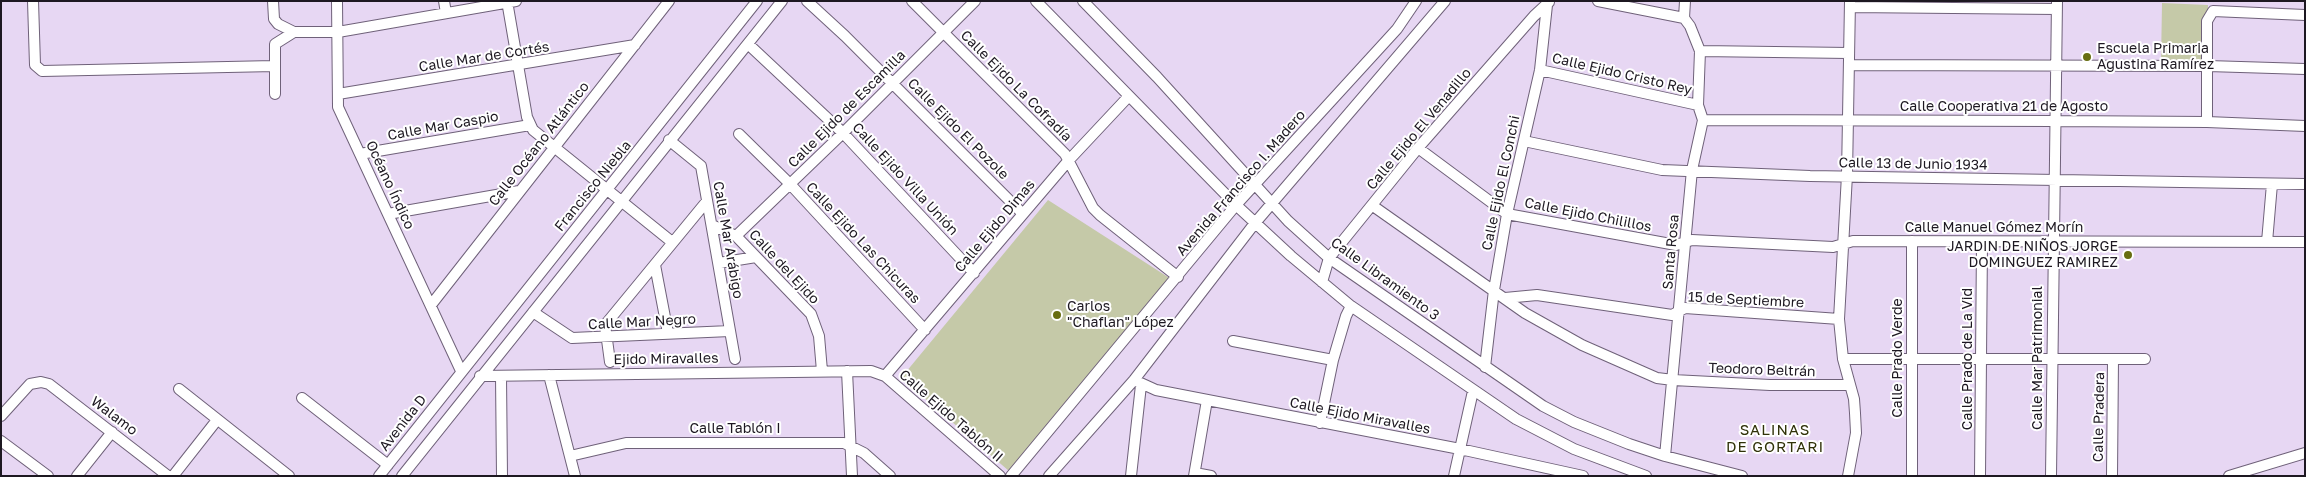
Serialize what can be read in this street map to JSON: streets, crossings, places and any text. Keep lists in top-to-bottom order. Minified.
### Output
{"streets":{"street":["Calle Mar de Cortés","Calle Ejido Cristo Rey","Calle Ejido La Cofradía","Calle Cooperativa 21 de Agosto","Calle Ejido de Escamilla","Calle Mar Caspio","Calle Ejido El Pozole","Calle Ejido El Venadillo","Calle Océano Atlántico","Calle 13 de Junio 1934","Calle Ejido Villa Unión","Avenida Francisco I. Madero","Calle Ejido El Conchi","Océano Índico","Francisco Niebla","Calle Ejido Chilillos","Calle Ejido Dimas","Calle Manuel Gómez Morín","Calle Mar Arábigo","Calle Ejido Las Chicuras","Santa Rosa","Calle del Ejido","Calle Libramiento 3","15 de Septiembre","Calle Mar Negro","Calle Prado Verde","Calle Mar Patrimonial","Ejido Miravalles","Calle Prado de La Vid","Teodoro Beltrán","Walamo","Calle Ejido Tablón II","Calle Ejido Miravalles","Calle Pradera","Avenida D","Calle Tablón I"]},"crossings":[["Calle Mar de Cortés","Calle Océano Atlántico"],["Calle Mar de Cortés","Océano Índico"],["Calle Ejido Cristo Rey","Calle Ejido El Conchi"],["Calle Ejido Cristo Rey","Santa Rosa"],["Calle Ejido La Cofradía","Calle Ejido de Escamilla"],["Calle Ejido La Cofradía","Avenida Francisco I. Madero"],["Calle Ejido La Cofradía","Calle Ejido Dimas"],["Calle Cooperativa 21 de Agosto","Santa Rosa"],["Calle Cooperativa 21 de Agosto","Calle Mar Patrimonial"],["Calle Ejido de Escamilla","Calle Ejido El Pozole"],["Calle Ejido de Escamilla","Calle Ejido Villa Unión"],["Calle Ejido de Escamilla","Calle Ejido Las Chicuras"],["Calle Ejido de Escamilla","Calle del Ejido"],["Calle Mar Caspio","Océano Índico"],["Calle Ejido El Pozole","Calle Ejido Dimas"],["Calle Ejido El Venadillo","Calle Ejido El Conchi"],["Calle Ejido El Venadillo","Calle Ejido Chilillos"],["Calle Ejido El Venadillo","Calle Libramiento 3"],["Calle Ejido El Venadillo","Teodoro Beltrán"],["Calle Océano Atlántico","Océano Índico"],["Calle 13 de Junio 1934","Calle Ejido El Conchi"],["Calle 13 de Junio 1934","Santa Rosa"],["Calle 13 de Junio 1934","Calle Mar Patrimonial"],["Calle Ejido Villa Unión","Calle Ejido Dimas"],["Avenida Francisco I. Madero","Calle Libramiento 3"],["Calle Ejido El Conchi","Calle Ejido Chilillos"],["Calle Ejido El Conchi","Calle Libramiento 3"],["Calle Ejido El Conchi","Teodoro Beltrán"],["Océano Índico","Francisco Niebla"],["Océano Índico","Avenida D"],["Francisco Niebla","Avenida D"],["Calle Ejido Chilillos","Calle Manuel Gómez Morín"],["Calle Ejido Chilillos","Santa Rosa"],["Calle Ejido Dimas","Calle Ejido Las Chicuras"],["Calle Ejido Dimas","Ejido Miravalles"],["Calle Ejido Dimas","Calle Ejido Tablón II"],["Calle Manuel Gómez Morín","Santa Rosa"],["Calle Manuel Gómez Morín","Calle Prado Verde"],["Calle Manuel Gómez Morín","Calle Mar Patrimonial"],["Calle Manuel Gómez Morín","Calle Prado de La Vid"],["Calle Mar Arábigo","Calle del Ejido"],["Calle Mar Arábigo","Calle Mar Negro"],["Santa Rosa","Calle Libramiento 3"],["Santa Rosa","15 de Septiembre"],["Santa Rosa","Teodoro Beltrán"],["Calle del Ejido","Ejido Miravalles"],["15 de Septiembre","Teodoro Beltrán"],["Ejido Miravalles","Calle Ejido Tablón II"]],"districts":["SALINAS DE GORTARI"],"places":["Escuela Primaria Agustina Ramírez","JARDIN DE NIÑOS JORGE DOMINGUEZ RAMIREZ","Carlos \"Chaflan\" López"]}
